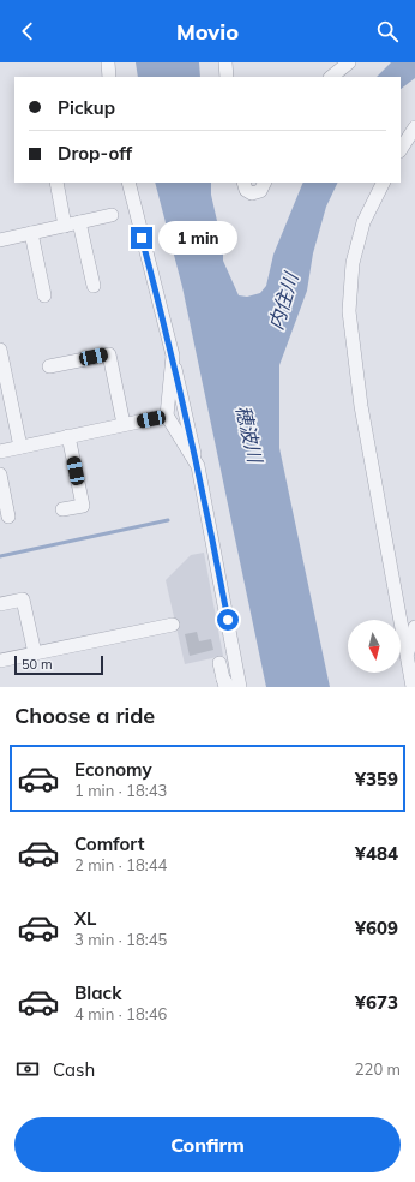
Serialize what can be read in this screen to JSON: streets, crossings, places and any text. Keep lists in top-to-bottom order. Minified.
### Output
{"water":["内住川","穂波川"],"scale_bar":"50 m","north":"bottom","page":{"header":"Movio","banner":["Pickup","Drop-off"],"bubble":"1 min","scale":"50 m","heading":"Choose a ride","list":[{"name":"Economy","note":"1 min · 18:43","value":"¥359"},{"name":"Comfort","note":"2 min · 18:44","value":"¥484"},{"name":"XL","note":"3 min · 18:45","value":"¥609"},{"name":"Black","note":"4 min · 18:46","value":"¥673"}],"pay":["Cash","220 m"],"buttons":"Confirm"}}
